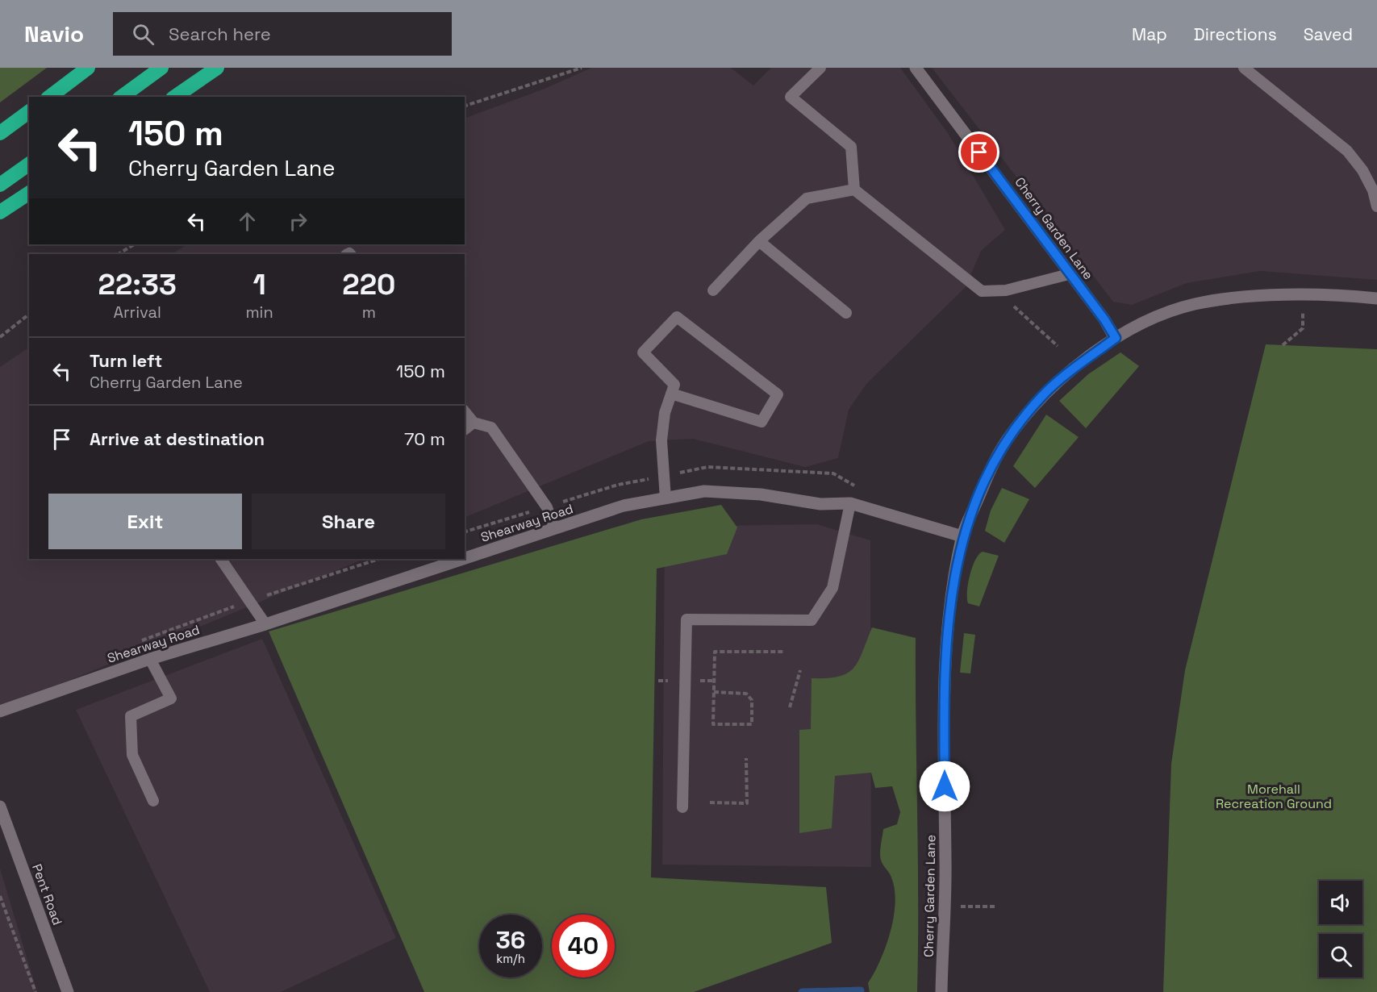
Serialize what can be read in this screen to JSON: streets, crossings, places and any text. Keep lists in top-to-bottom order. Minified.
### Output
{"streets":{"street":["Cherry Garden Lane","Shearway Road","Pent Road"]},"crossings":[["Cherry Garden Lane","Shearway Road"]],"parks":["Morehall Recreation Ground"],"page":{"header":"Navio","search":"Search here","nav":["Map","Directions","Saved"],"turn":["150 m","Cherry Garden Lane"],"eta":["22:33","Arrival","1","min","220","m"],"list":[{"name":"Turn left","note":"Cherry Garden Lane","value":"150 m"},{"name":"Arrive at destination","value":"70 m"}],"buttons":["Exit","Share"],"speed":"36 km/h","limit":"40"}}
